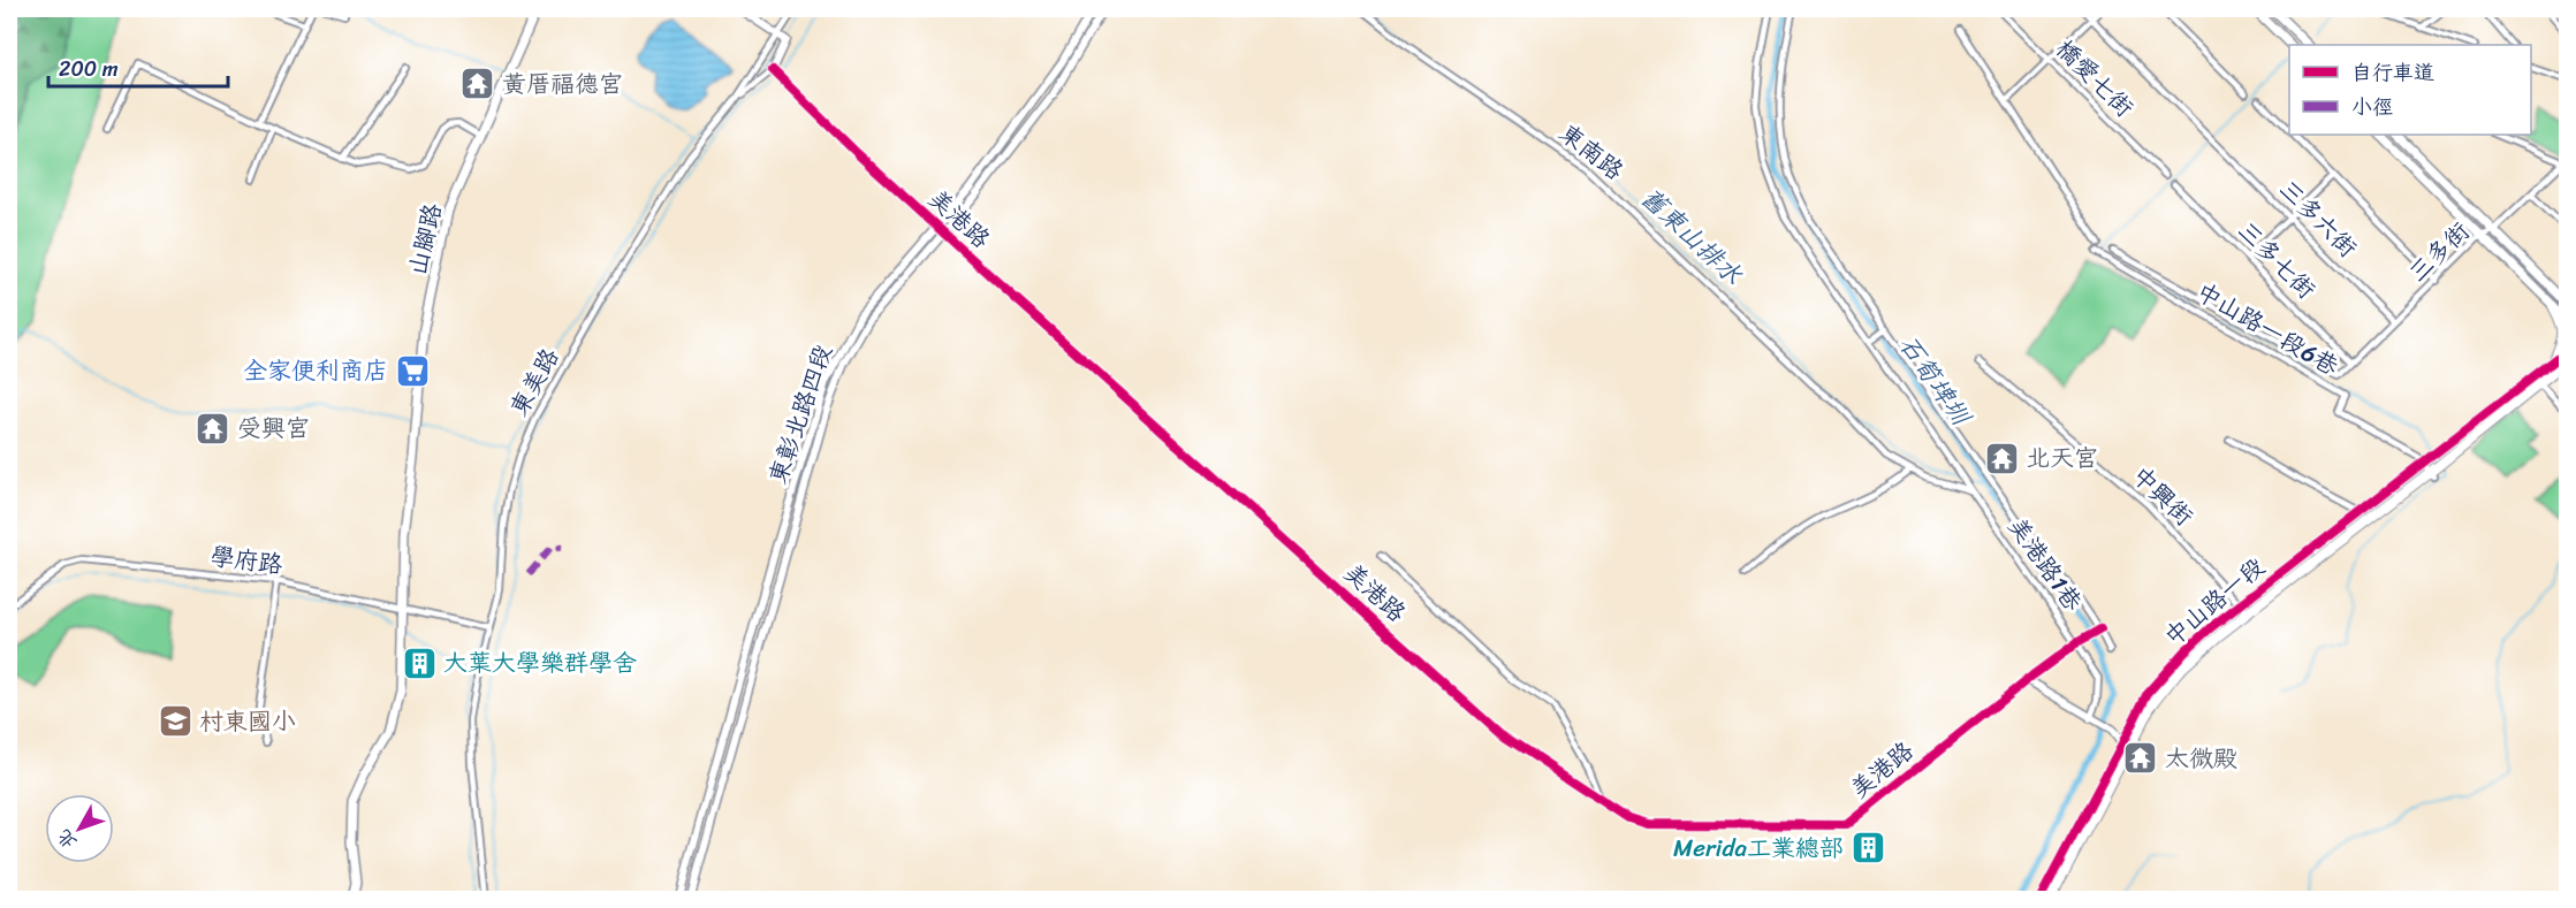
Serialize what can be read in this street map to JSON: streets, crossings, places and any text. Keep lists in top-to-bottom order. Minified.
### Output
{"streets":{"main road":["山腳路","中山路一段"],"street":["橋愛七街","東南路","美港路","三多六街","三多街","三多七街","中山路一段6巷","東美路","東彰北路四段","中興街","學府路","美港路1巷"]},"crossings":[["美港路","東彰北路四段"],["三多六街","三多街"],["山腳路","學府路"],["三多街","三多七街"],["中山路一段6巷","中山路一段"],["東美路","學府路"],["中興街","中山路一段"]],"water":["舊東山排水","石筍埤圳"],"places":{"temple":["黃厝福德宮","受興宮","北天宮","太微殿"],"supermarket":["全家便利商店"],"building":["大葉大學樂群學舍","Merida工業總部"],"school or university":["村東國小"]},"legend":["自行車道","小徑"],"scale_bar":"200 m","north":"bottom left"}
